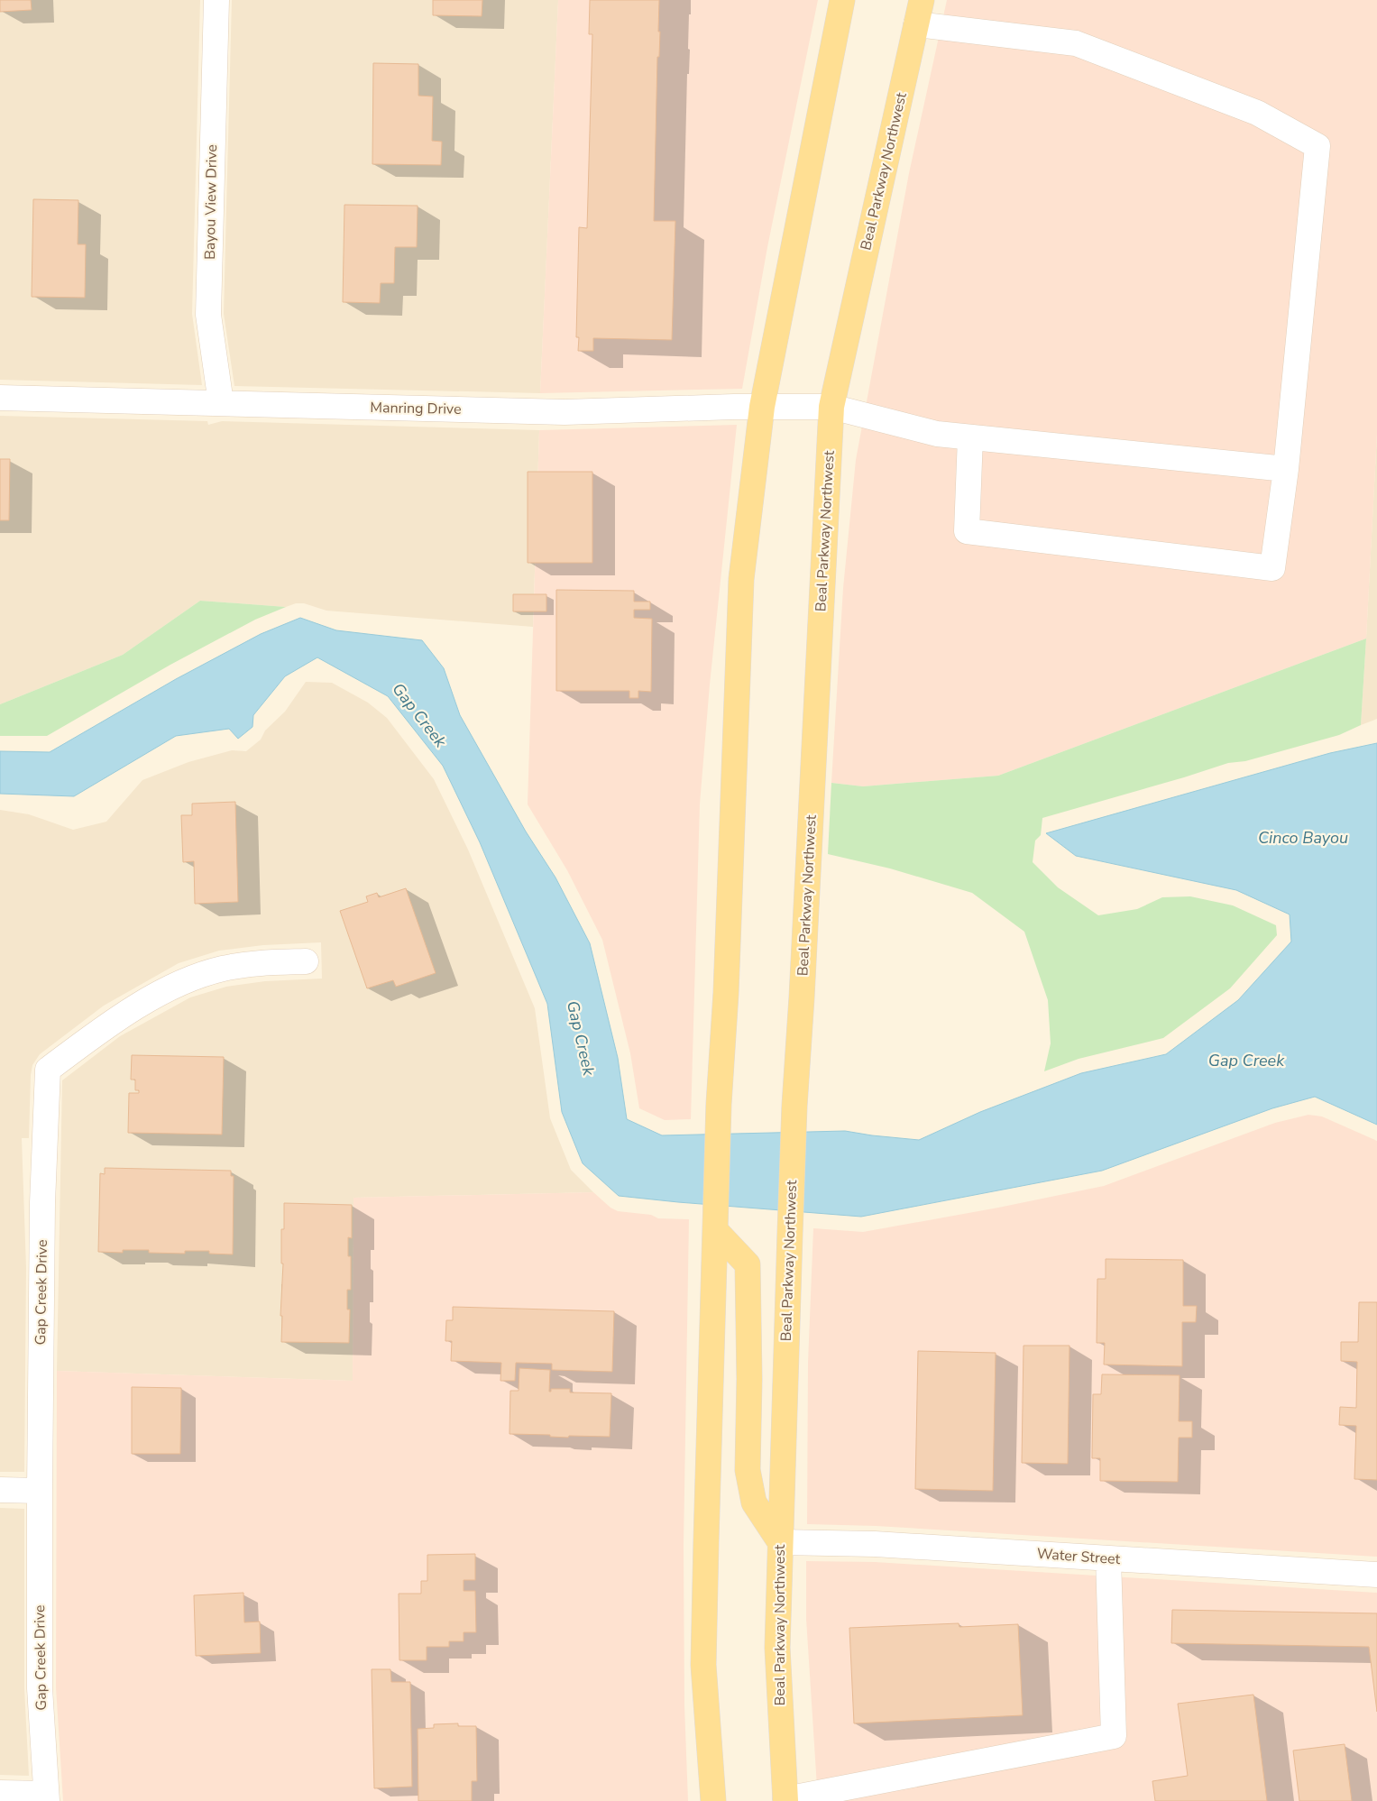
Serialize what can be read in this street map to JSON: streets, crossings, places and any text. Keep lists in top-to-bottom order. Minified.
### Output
{"streets":{"main road":["Beal Parkway Northwest"],"street":["Bayou View Drive","Manring Drive","Gap Creek Drive","Water Street"]},"crossings":[["Beal Parkway Northwest","Manring Drive"],["Beal Parkway Northwest","Water Street"],["Bayou View Drive","Manring Drive"]],"water":["Gap Creek","Cinco Bayou"]}
